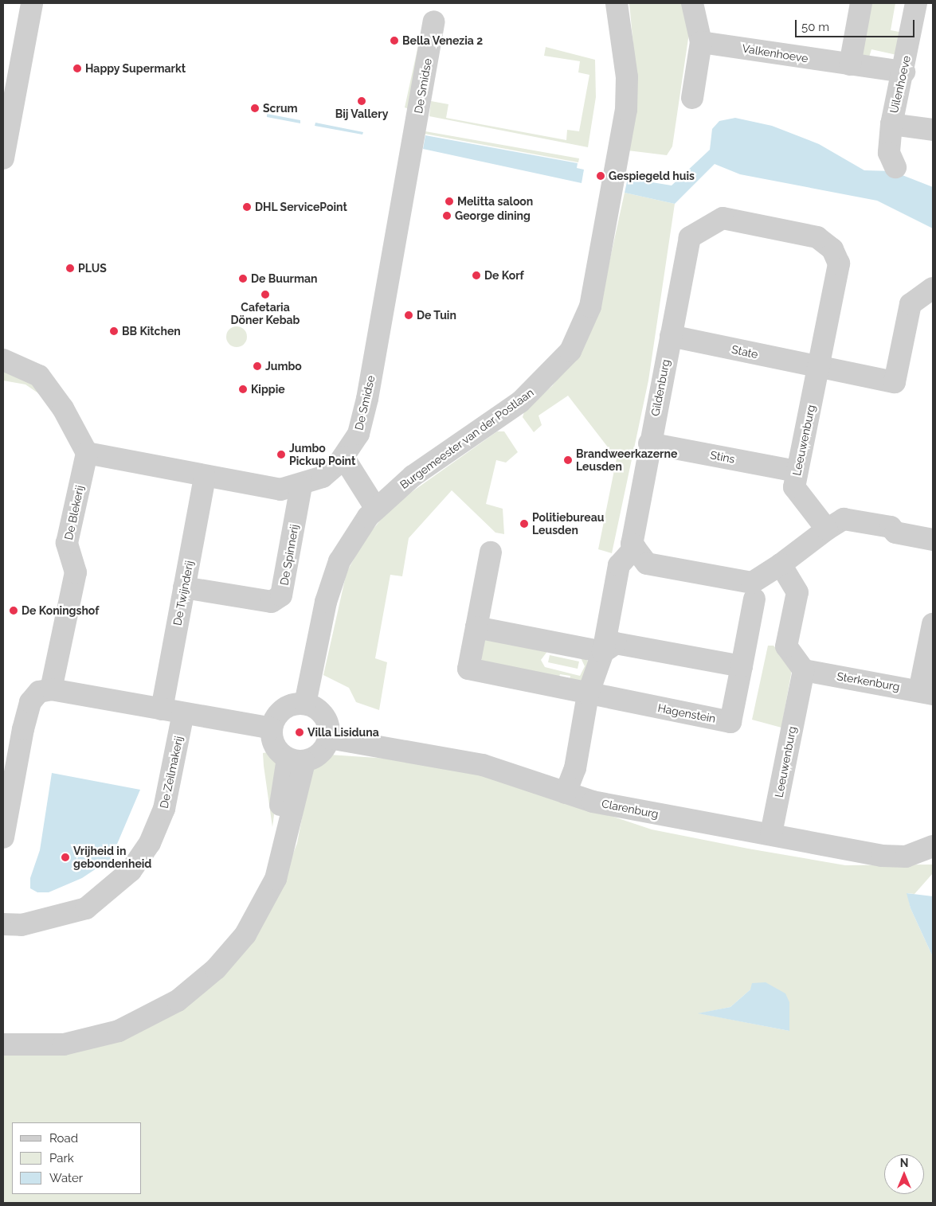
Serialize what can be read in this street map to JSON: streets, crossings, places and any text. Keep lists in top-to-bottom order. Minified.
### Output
{"streets":{"street":["Valkenhoeve","Uilenhoeve","De Smidse","State","Gildenburg","Burgemeester van der Postlaan","Leeuwenburg","Stins","De Blekerij","De Spinnerij","De Twijnderij","Sterkenburg","Hagenstein","De Zeilmakerij","Clarenburg"]},"crossings":[["Valkenhoeve","Uilenhoeve"],["De Smidse","De Blekerij"],["De Smidse","De Spinnerij"],["De Smidse","De Twijnderij"],["State","Gildenburg"],["State","Leeuwenburg"],["Gildenburg","Leeuwenburg"],["Gildenburg","Stins"],["Burgemeester van der Postlaan","Clarenburg"],["Leeuwenburg","Stins"],["Leeuwenburg","Sterkenburg"],["Leeuwenburg","Clarenburg"],["De Spinnerij","De Twijnderij"]],"places":["Bella Venezia 2","Happy Supermarkt","Bij Vallery","Scrum","Gespiegeld huis","Melitta saloon","DHL ServicePoint","George dining","PLUS","De Korf","De Buurman","Cafetaria Döner Kebab","De Tuin","BB Kitchen","Jumbo","Kippie","Jumbo Pickup Point","Brandweerkazerne Leusden","Politiebureau Leusden","De Koningshof","Villa Lisiduna","Vrijheid in gebondenheid"],"legend":["Road","Park","Water"],"scale_bar":"50 m","north":"top"}
